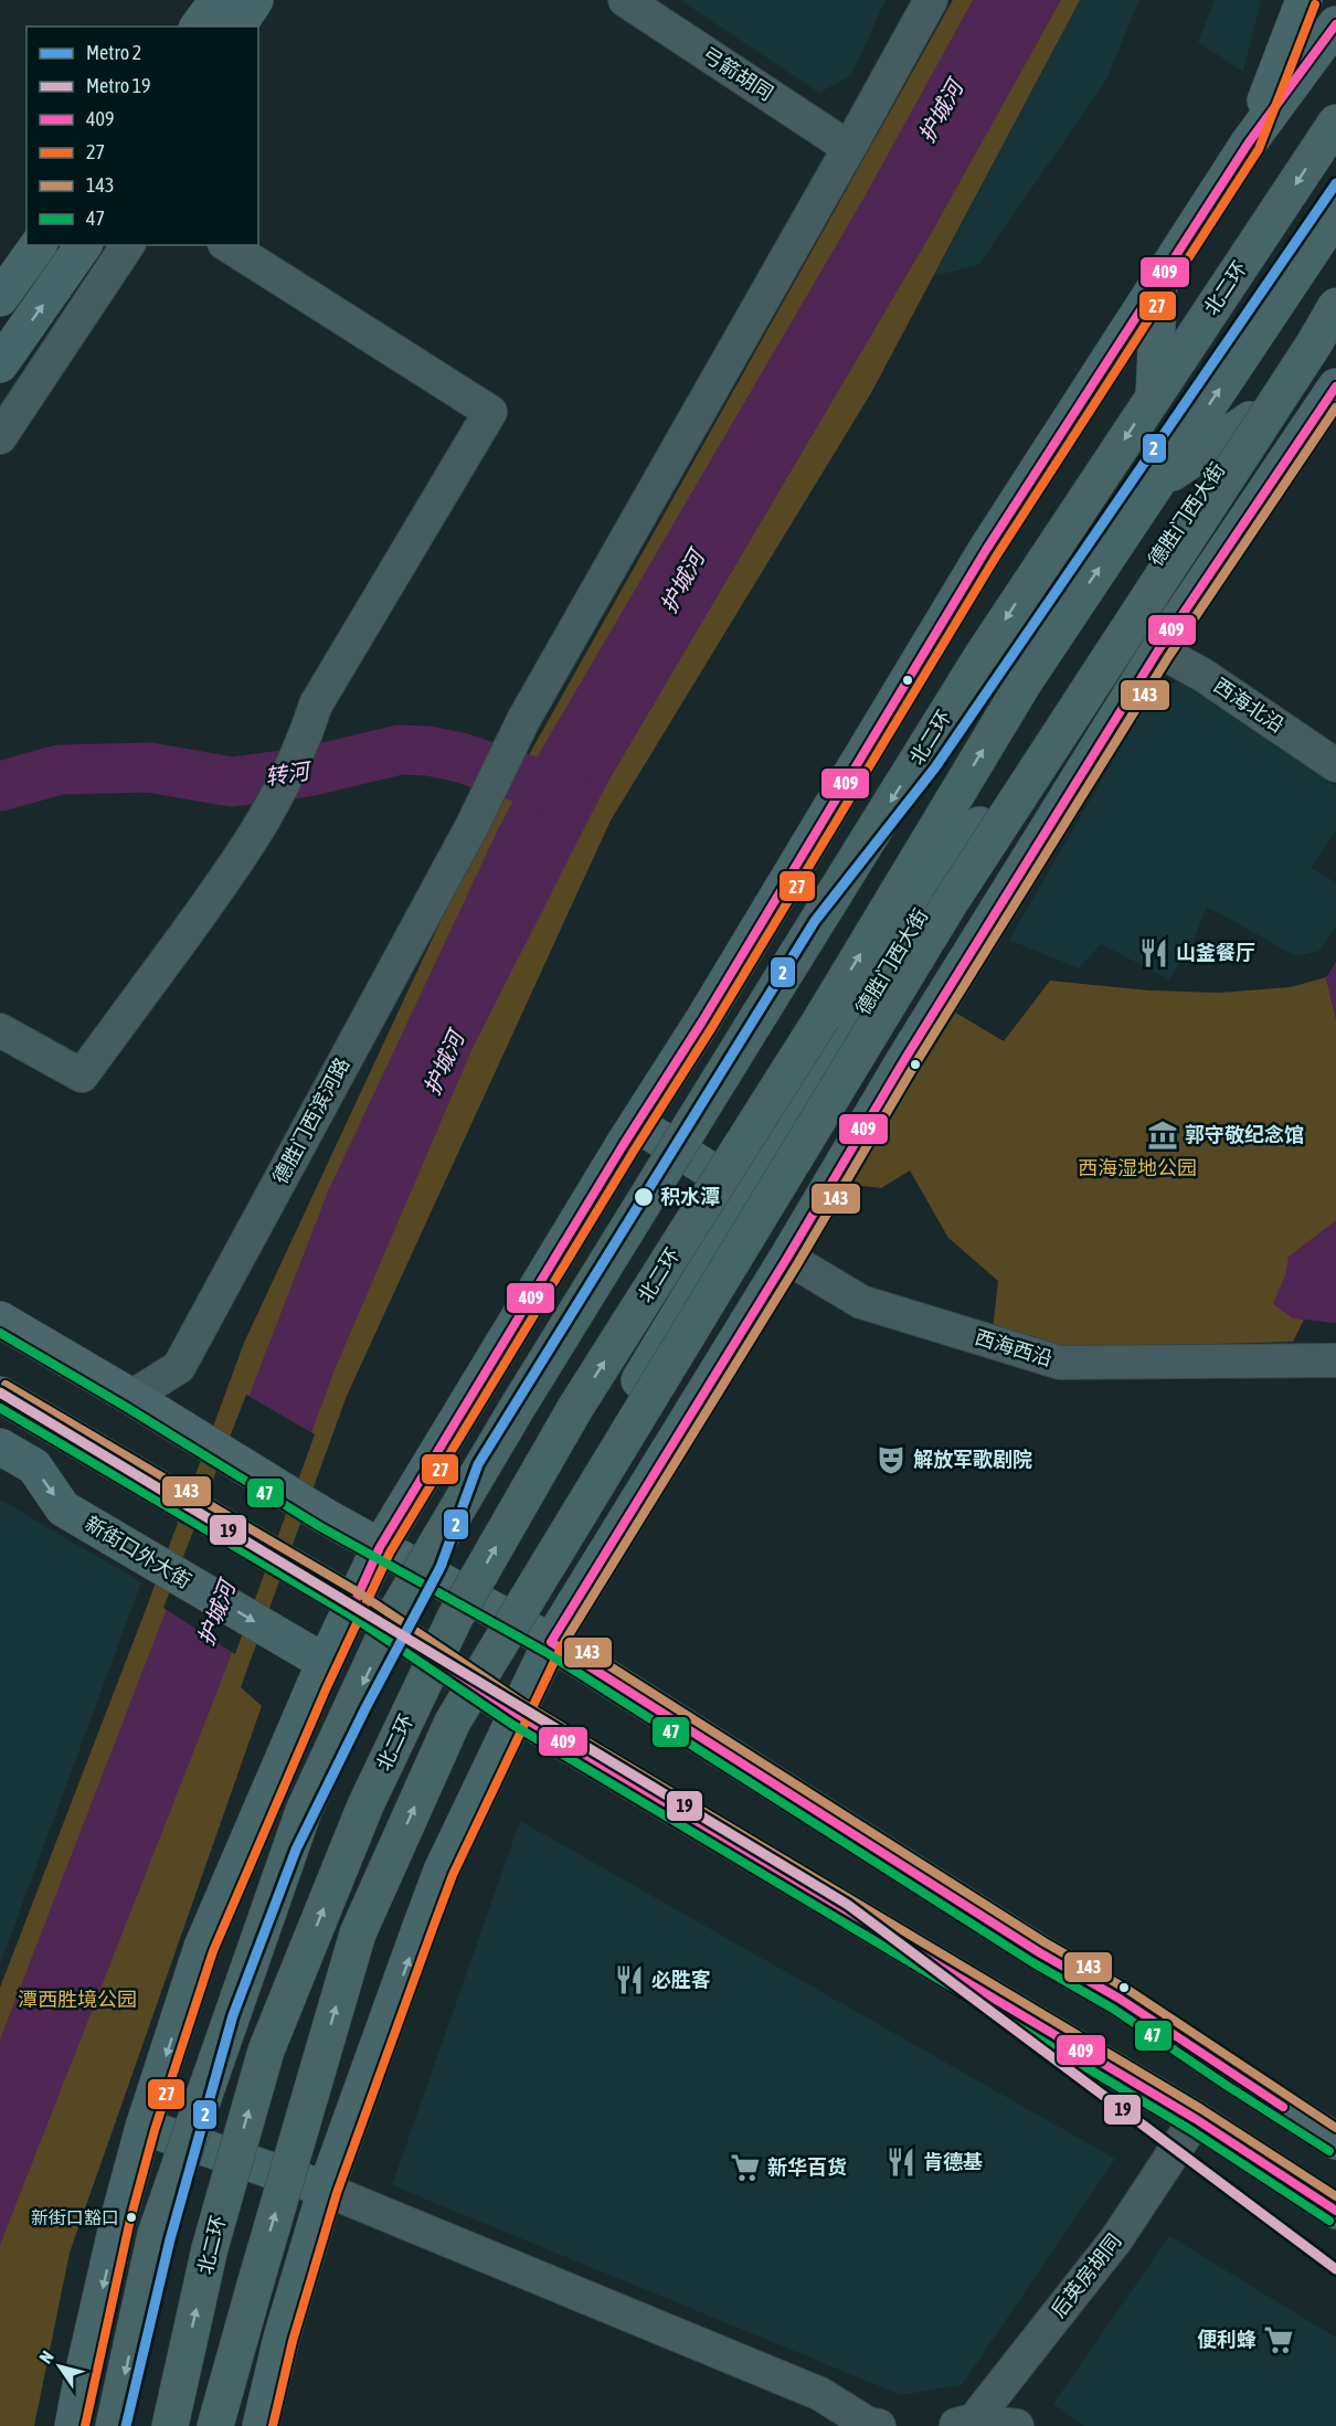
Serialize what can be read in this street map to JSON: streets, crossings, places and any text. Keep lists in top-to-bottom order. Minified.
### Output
{"streets":{"highway":["北二环"],"street":["弓箭胡同","德胜门西大街","西海北沿","德胜门西滨河路","西海西沿","新街口外大街","后英房胡同"]},"crossings":[["弓箭胡同","德胜门西滨河路"],["德胜门西大街","西海北沿"],["德胜门西大街","西海西沿"]],"one_way":["新街口外大街"],"water":["护城河","转河"],"parks":["西海湿地公园","潭西胜境公园"],"places":{"restaurant":["山釜餐厅","必胜客","肯德基"],"museum":["郭守敬纪念馆"],"other":["积水潭","新街口豁口"],"theatre":["解放军歌剧院"],"supermarket":["新华百货","便利蜂"]},"lines":["transit line 27","transit line 409","metro line 2","transit line 143","transit line 47","metro line 19"],"legend":["Metro 2","Metro 19","409","27","143","47"],"north":"top left"}
